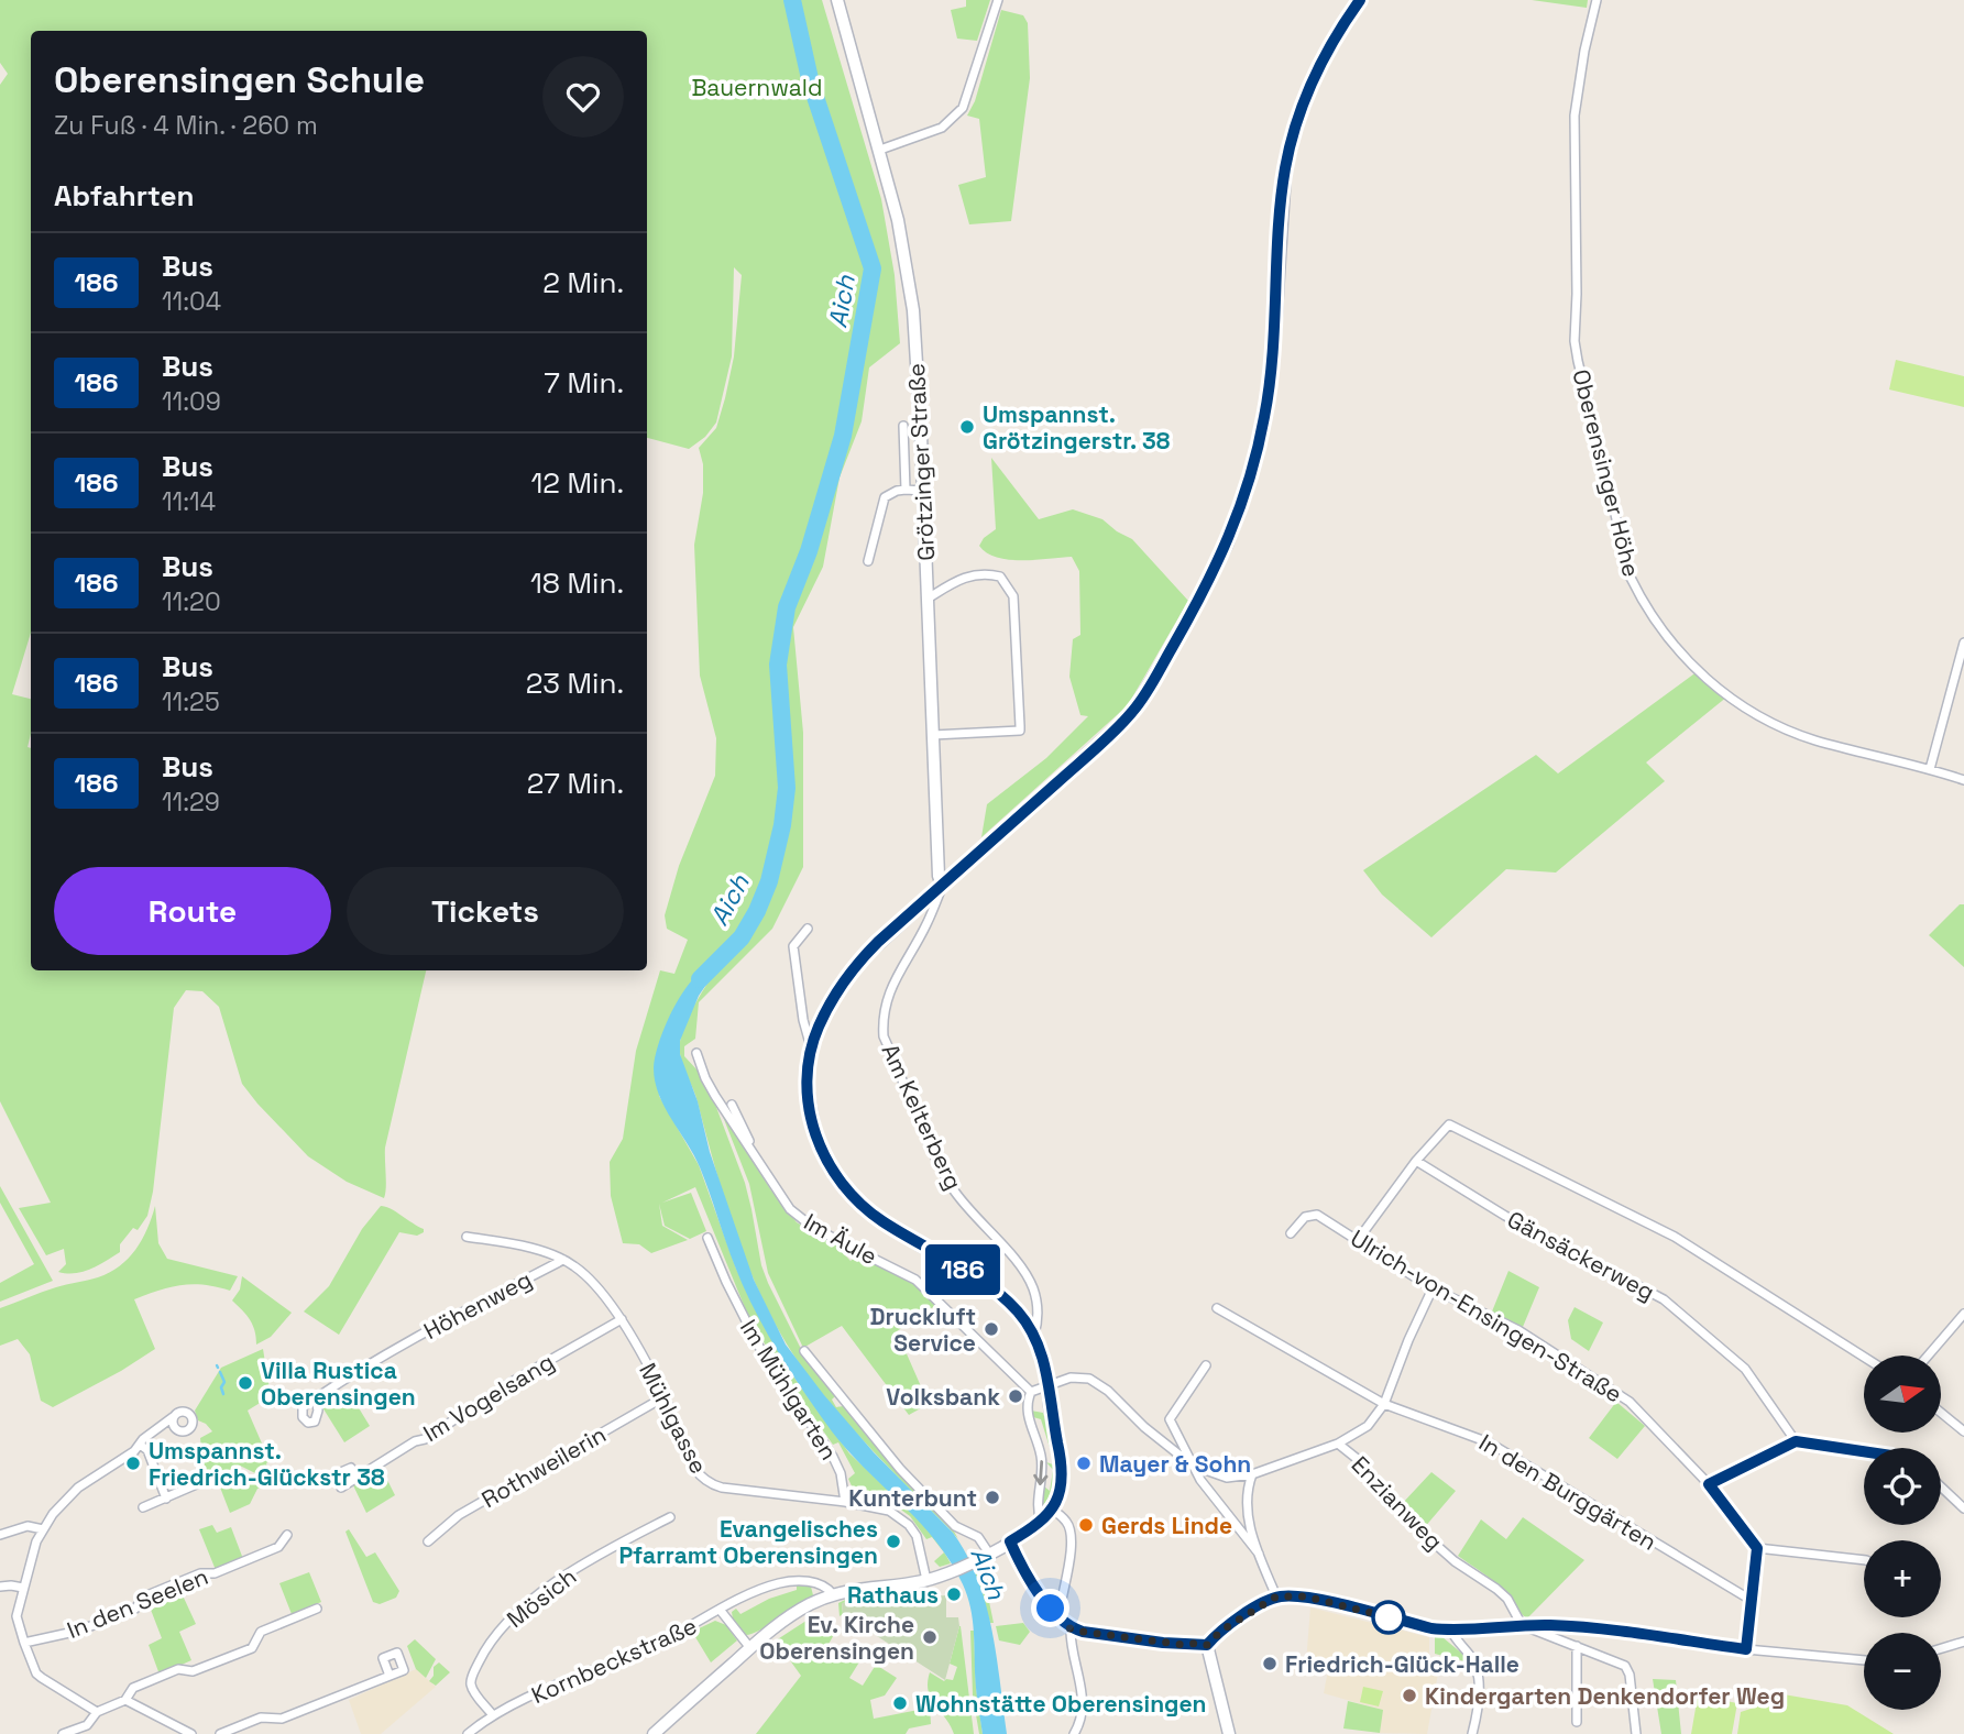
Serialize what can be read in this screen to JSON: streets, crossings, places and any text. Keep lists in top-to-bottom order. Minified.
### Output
{"streets":{"main road":["Grötzinger Straße"],"street":["Oberensinger Höhe","Am Kelterberg","Im Äule","Gänsäckerweg","Höhenweg","Ulrich-von-Ensingen-Straße","Im Mühlgarten","Im Vogelsang","Mühlgasse","Rothweilerin","In den Burggärten","Enzianweg","Mösich","In den Seelen","Kornbeckstraße"]},"crossings":[["Grötzinger Straße","Am Kelterberg"],["Höhenweg","Mühlgasse"],["Im Mühlgarten","Mühlgasse"],["Im Vogelsang","Mühlgasse"],["Mühlgasse","Rothweilerin"],["Mösich","Kornbeckstraße"]],"water":["Aich"],"parks":["Bauernwald"],"places":["Umspannst. Grötzingerstr. 38","Druckluft Service","Villa Rustica Oberensingen","Volksbank","Umspannst. Friedrich-Glückstr 38","Mayer & Sohn","Kunterbunt","Gerds Linde","Evangelisches Pfarramt Oberensingen","Rathaus","Ev. Kirche Oberensingen","Friedrich-Glück-Halle","Kindergarten Denkendorfer Weg","Wohnstätte Oberensingen"],"lines":["bus line 186"],"north":"right","page":{"on_map":"186","heading":[["Oberensingen Schule","Zu Fuß · 4 Min. · 260 m"],"Abfahrten"],"list":[{"mark":"186","name":"Bus","note":"11:04","value":"2 Min."},{"mark":"186","name":"Bus","note":"11:09","value":"7 Min."},{"mark":"186","name":"Bus","note":"11:14","value":"12 Min."},{"mark":"186","name":"Bus","note":"11:20","value":"18 Min."},{"mark":"186","name":"Bus","note":"11:25","value":"23 Min."},{"mark":"186","name":"Bus","note":"11:29","value":"27 Min."}],"buttons":["Route","Tickets"],"map_buttons":["+","−"]}}
